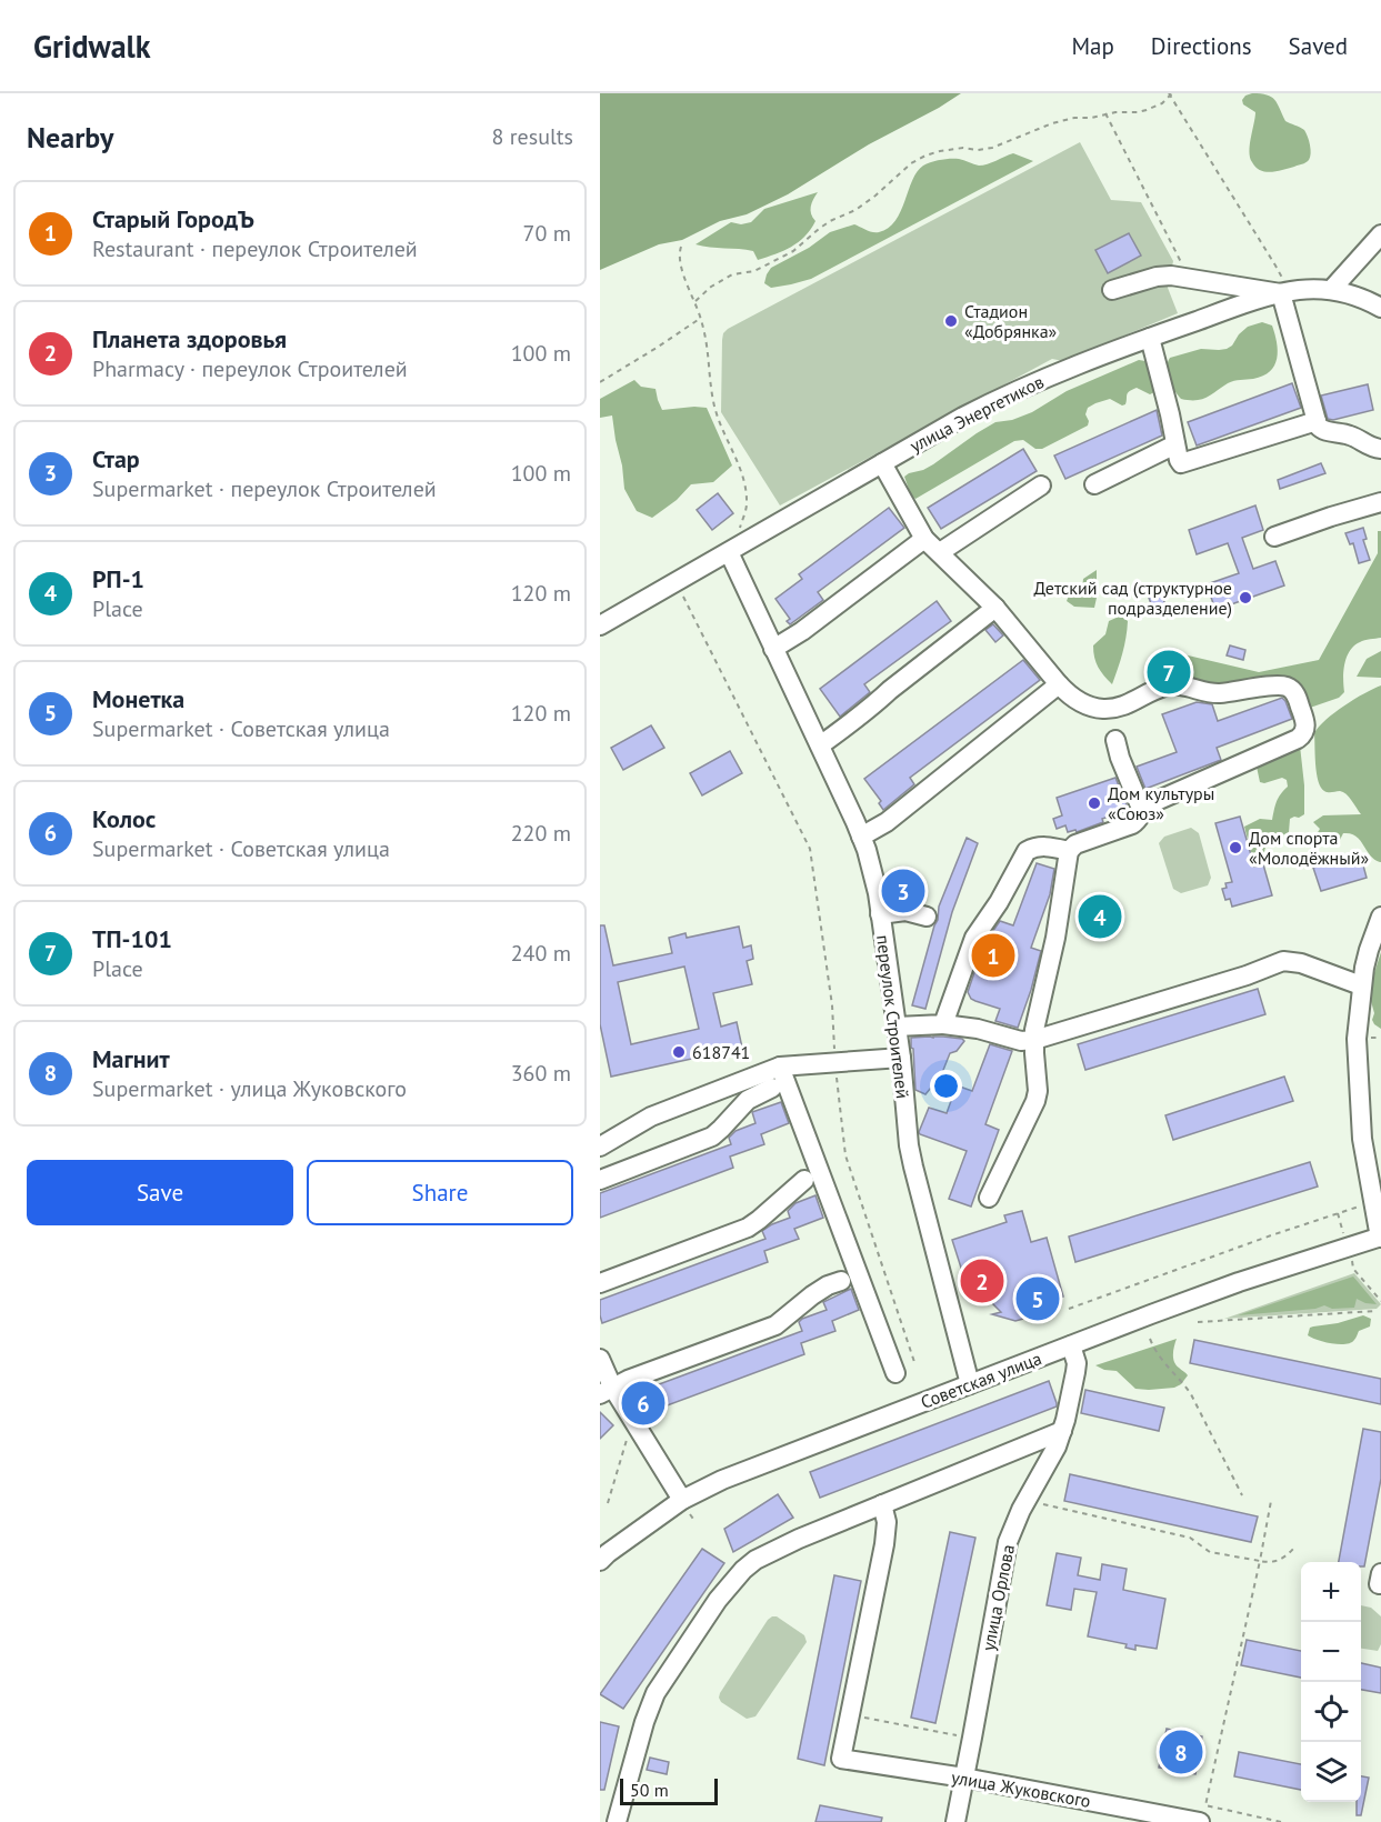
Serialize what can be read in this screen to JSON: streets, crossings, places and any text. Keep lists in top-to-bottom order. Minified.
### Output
{"streets":{"street":["улица Энергетиков","переулок Строителей","Советская улица","улица Орлова","улица Жуковского"]},"crossings":[["улица Энергетиков","переулок Строителей"],["переулок Строителей","Советская улица"],["Советская улица","улица Орлова"],["улица Орлова","улица Жуковского"]],"places":["Стадион «Добрянка»","Детский сад (структурное подразделение)","Дом культуры «Союз»","Дом спорта «Молодёжный»","618741"],"scale_bar":"50 m","page":{"header":"Gridwalk","nav":["Map","Directions","Saved"],"heading":["Nearby","8 results"],"list":[{"mark":"1","name":"Старый ГородЪ","note":"Restaurant · переулок Строителей","value":"70 m"},{"mark":"2","name":"Планета здоровья","note":"Pharmacy · переулок Строителей","value":"100 m"},{"mark":"3","name":"Стар","note":"Supermarket · переулок Строителей","value":"100 m"},{"mark":"4","name":"РП-1","note":"Place","value":"120 m"},{"mark":"5","name":"Монетка","note":"Supermarket · Советская улица","value":"120 m"},{"mark":"6","name":"Колос","note":"Supermarket · Советская улица","value":"220 m"},{"mark":"7","name":"ТП-101","note":"Place","value":"240 m"},{"mark":"8","name":"Магнит","note":"Supermarket · улица Жуковского","value":"360 m"}],"pins":["7","3","4","1","2","5","6","8"],"buttons":["Save","Share"],"map_buttons":["+","−"],"scale":"50 m"}}
